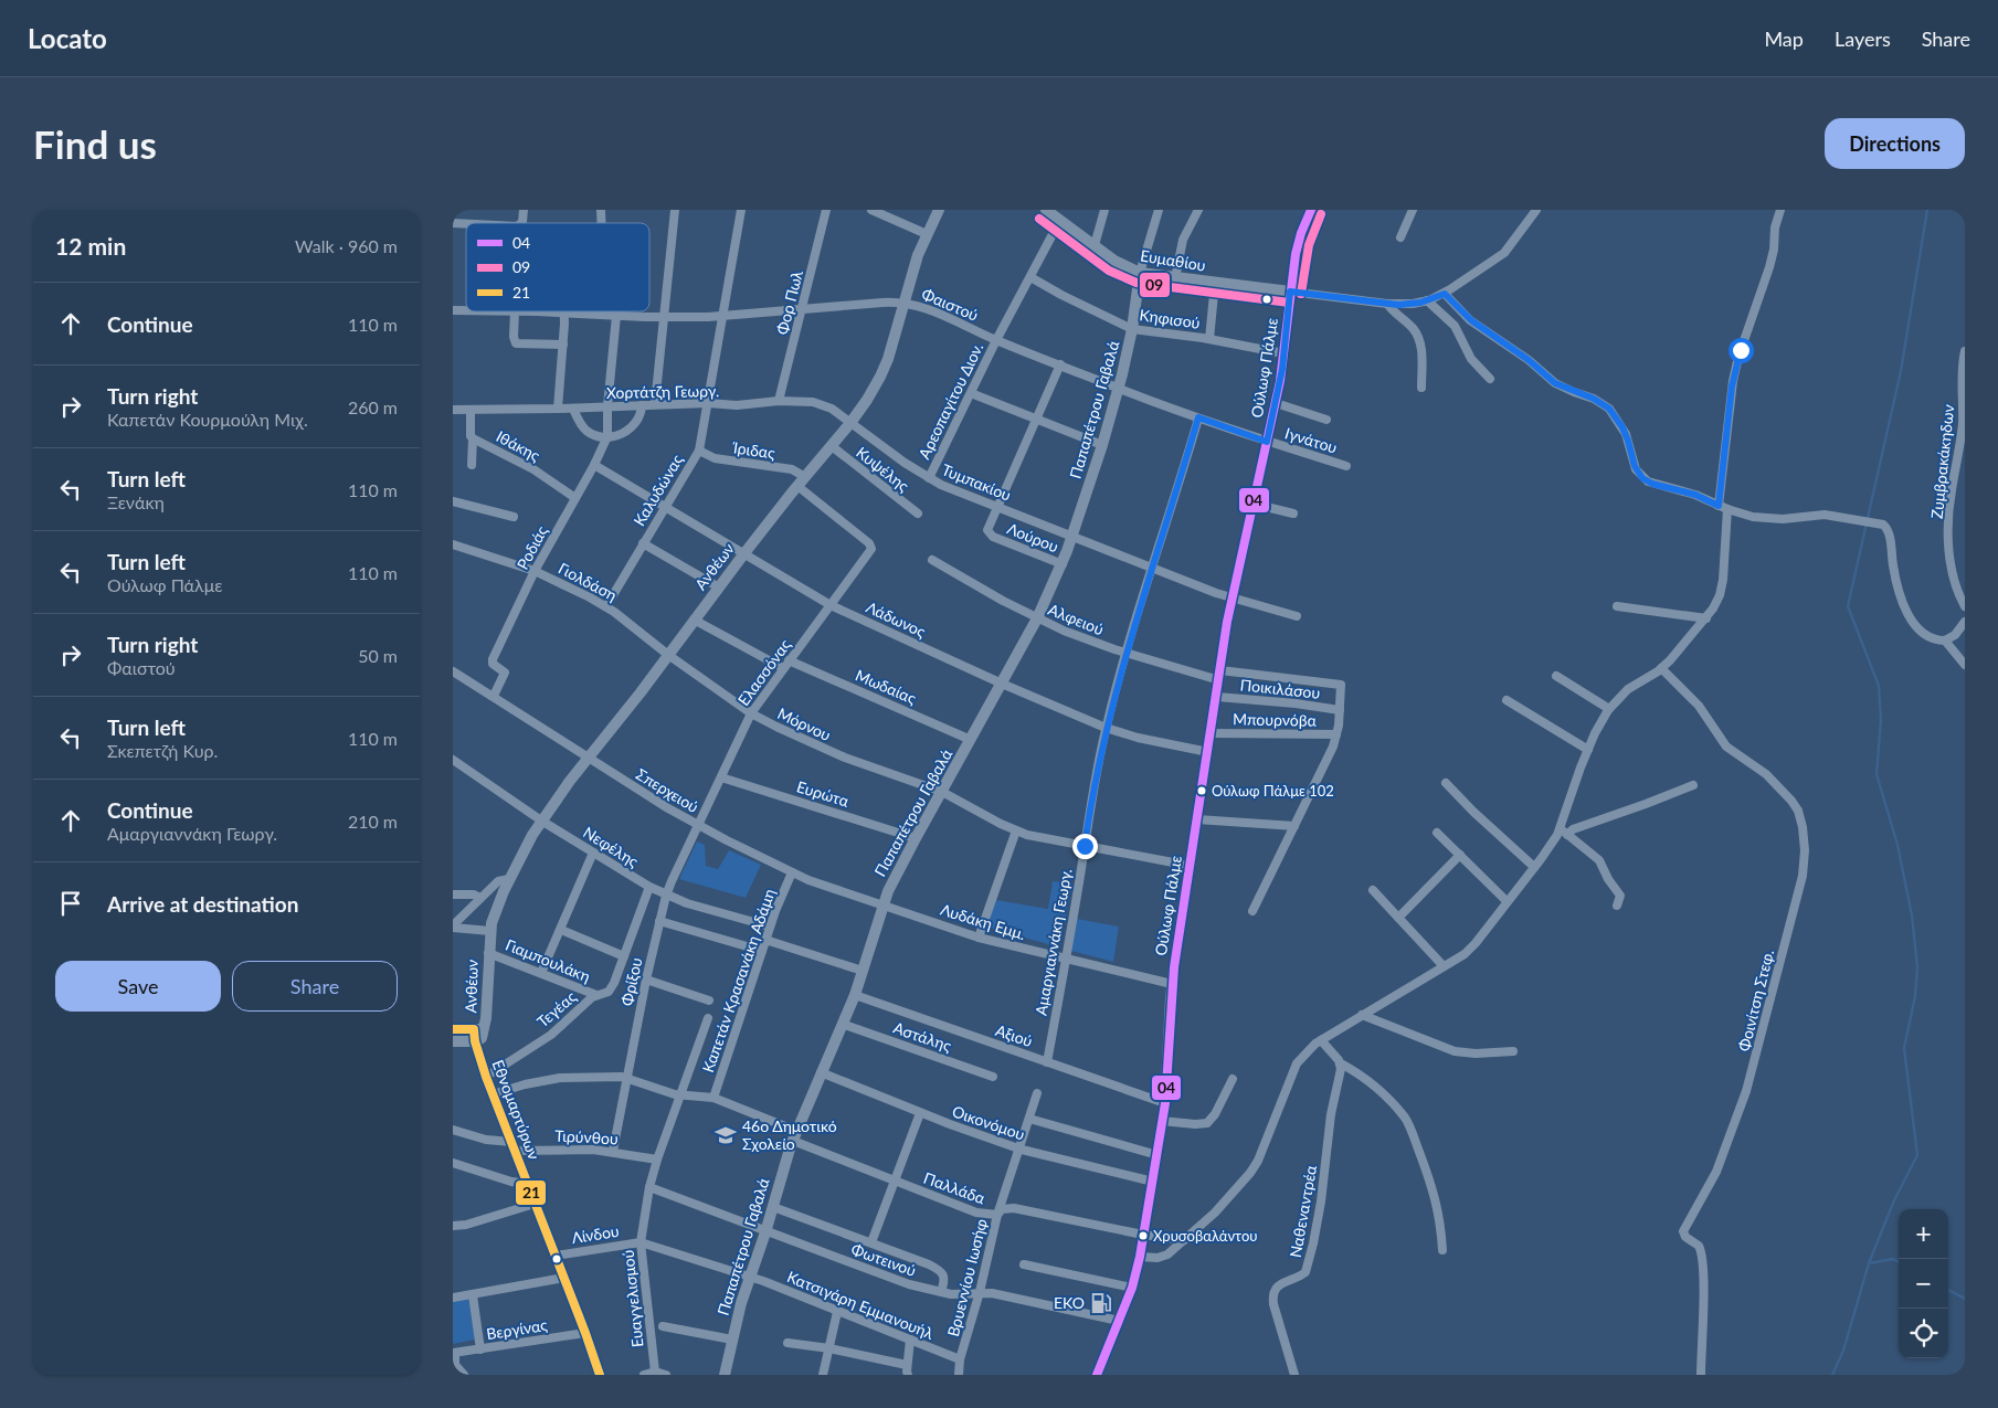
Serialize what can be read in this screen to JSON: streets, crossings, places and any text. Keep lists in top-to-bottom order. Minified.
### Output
{"streets":{"street":["Ευμαθίου","Φορ Πωλ","Φαιστού","Κηφισού","Ούλωφ Πάλμε","Χορτάτζη Γεωργ.","Αρεοπαγίτου Διον.","Παπαπέτρου Γαβαλά","Ιγνάτου","Ιθάκης","Ίριδας","Ζυμβρακάκηδων","Κυψέλης","Τυμπακίου","Καλυδώνας","Λούρου","Ροδιάς","Ανθέων","Γιολδάση","Λάδωνος","Αλφειού","Ελασσόνας","Μωδαίας","Ποικιλάσου","Μπουρνόβα","Μόρνου","Σπερχειού","Ευρώτα","Νεφέλης","Λυδάκη Εμμ.","Αμαργιαννάκη Γεωργ.","Γιαμπουλάκη","Καπετάν Κρασανάκη Αδάμη","Φρίξου","Φοινίτση Στεφ.","Τεγέας","Αξιού","Αστάλης","Εθνομαρτύρων","Οικονόμου","Τιρύνθου","Παλλάδα","Ναθεναντρέα","Λίνδου","Φωτεινού","Βρυεννίου Ιωσήφ","Ευαγγελισμού","Κατσιγάρη Εμμανουήλ","Βεργίνας"]},"crossings":[["Ευμαθίου","Κηφισού"],["Ευμαθίου","Ούλωφ Πάλμε"],["Ευμαθίου","Αρεοπαγίτου Διον."],["Ευμαθίου","Παπαπέτρου Γαβαλά"],["Φορ Πωλ","Φαιστού"],["Φορ Πωλ","Χορτάτζη Γεωργ."],["Φαιστού","Ούλωφ Πάλμε"],["Φαιστού","Αρεοπαγίτου Διον."],["Φαιστού","Παπαπέτρου Γαβαλά"],["Φαιστού","Ιγνάτου"],["Φαιστού","Καλυδώνας"],["Φαιστού","Ροδιάς"],["Φαιστού","Ανθέων"],["Φαιστού","Αμαργιαννάκη Γεωργ."],["Κηφισού","Ούλωφ Πάλμε"],["Κηφισού","Αρεοπαγίτου Διον."],["Κηφισού","Παπαπέτρου Γαβαλά"],["Ούλωφ Πάλμε","Ιγνάτου"],["Ούλωφ Πάλμε","Τυμπακίου"],["Ούλωφ Πάλμε","Λάδωνος"],["Ούλωφ Πάλμε","Αλφειού"],["Ούλωφ Πάλμε","Ποικιλάσου"],["Ούλωφ Πάλμε","Μπουρνόβα"],["Ούλωφ Πάλμε","Μόρνου"],["Ούλωφ Πάλμε","Λυδάκη Εμμ."],["Ούλωφ Πάλμε","Αξιού"],["Ούλωφ Πάλμε","Οικονόμου"],["Ούλωφ Πάλμε","Παλλάδα"],["Ούλωφ Πάλμε","Φωτεινού"],["Χορτάτζη Γεωργ.","Ιθάκης"],["Χορτάτζη Γεωργ.","Τυμπακίου"],["Χορτάτζη Γεωργ.","Καλυδώνας"],["Χορτάτζη Γεωργ.","Ροδιάς"],["Χορτάτζη Γεωργ.","Ανθέων"],["Αρεοπαγίτου Διον.","Τυμπακίου"],["Παπαπέτρου Γαβαλά","Τυμπακίου"],["Παπαπέτρου Γαβαλά","Λούρου"],["Παπαπέτρου Γαβαλά","Λάδωνος"],["Παπαπέτρου Γαβαλά","Αλφειού"],["Παπαπέτρου Γαβαλά","Μωδαίας"],["Παπαπέτρου Γαβαλά","Μόρνου"],["Παπαπέτρου Γαβαλά","Σπερχειού"],["Παπαπέτρου Γαβαλά","Ευρώτα"],["Παπαπέτρου Γαβαλά","Λυδάκη Εμμ."],["Παπαπέτρου Γαβαλά","Αξιού"],["Παπαπέτρου Γαβαλά","Αστάλης"],["Παπαπέτρου Γαβαλά","Οικονόμου"],["Παπαπέτρου Γαβαλά","Παλλάδα"],["Παπαπέτρου Γαβαλά","Φωτεινού"],["Παπαπέτρου Γαβαλά","Κατσιγάρη Εμμανουήλ"],["Ιθάκης","Ροδιάς"],["Ίριδας","Καλυδώνας"],["Ίριδας","Ανθέων"],["Ίριδας","Ελασσόνας"],["Κυψέλης","Ανθέων"],["Τυμπακίου","Λούρου"],["Τυμπακίου","Ανθέων"],["Τυμπακίου","Αμαργιαννάκη Γεωργ."],["Καλυδώνας","Γιολδάση"],["Καλυδώνας","Λάδωνος"],["Ροδιάς","Γιολδάση"],["Ροδιάς","Λάδωνος"],["Ροδιάς","Σπερχειού"],["Ανθέων","Γιολδάση"],["Ανθέων","Λάδωνος"],["Ανθέων","Μόρνου"],["Ανθέων","Σπερχειού"],["Ανθέων","Νεφέλης"],["Ανθέων","Γιαμπουλάκη"],["Ανθέων","Εθνομαρτύρων"],["Γιολδάση","Μόρνου"],["Λάδωνος","Ελασσόνας"],["Λάδωνος","Αμαργιαννάκη Γεωργ."],["Αλφειού","Ποικιλάσου"],["Αλφειού","Αμαργιαννάκη Γεωργ."],["Ελασσόνας","Μωδαίας"],["Ελασσόνας","Μόρνου"],["Ελασσόνας","Σπερχειού"],["Ελασσόνας","Ευρώτα"],["Ελασσόνας","Φρίξου"],["Μόρνου","Αμαργιαννάκη Γεωργ."],["Σπερχειού","Λυδάκη Εμμ."],["Σπερχειού","Καπετάν Κρασανάκη Αδάμη"],["Σπερχειού","Φρίξου"],["Νεφέλης","Καπετάν Κρασανάκη Αδάμη"],["Νεφέλης","Φρίξου"],["Νεφέλης","Τεγέας"],["Λυδάκη Εμμ.","Αμαργιαννάκη Γεωργ."],["Αμαργιαννάκη Γεωργ.","Αξιού"],["Γιαμπουλάκη","Τεγέας"],["Φρίξου","Τιρύνθου"],["Τεγέας","Εθνομαρτύρων"],["Εθνομαρτύρων","Τιρύνθου"],["Εθνομαρτύρων","Λίνδου"],["Εθνομαρτύρων","Βεργίνας"],["Οικονόμου","Βρυεννίου Ιωσήφ"],["Τιρύνθου","Ευαγγελισμού"],["Παλλάδα","Βρυεννίου Ιωσήφ"],["Λίνδου","Ευαγγελισμού"],["Λίνδου","Κατσιγάρη Εμμανουήλ"],["Φωτεινού","Βρυεννίου Ιωσήφ"],["Φωτεινού","Ευαγγελισμού"],["Βρυεννίου Ιωσήφ","Κατσιγάρη Εμμανουήλ"],["Ευαγγελισμού","Κατσιγάρη Εμμανουήλ"]],"places":{"other":["Ούλωφ Πάλμε 102","Χρυσοβαλάντου"],"school or university":["46ο Δημοτικό Σχολείο"],"fuel station":["EKO"]},"lines":["transit line 04","transit line 09","transit line 21"],"legend":["04","09","21"],"page":{"header":"Locato","nav":["Map","Layers","Share"],"buttons":["Directions",["Save","Share"]],"title":"Find us","heading":["12 min","Walk · 960 m"],"list":[["Continue","110 m"],["Turn right","Καπετάν Κουρμούλη Μιχ.","260 m"],["Turn left","Ξενάκη","110 m"],["Turn left","Ούλωφ Πάλμε","110 m"],["Turn right","Φαιστού","50 m"],["Turn left","Σκεπετζή Κυρ.","110 m"],["Continue","Αμαργιαννάκη Γεωργ.","210 m"],"Arrive at destination"],"map_buttons":["+","−"]}}
